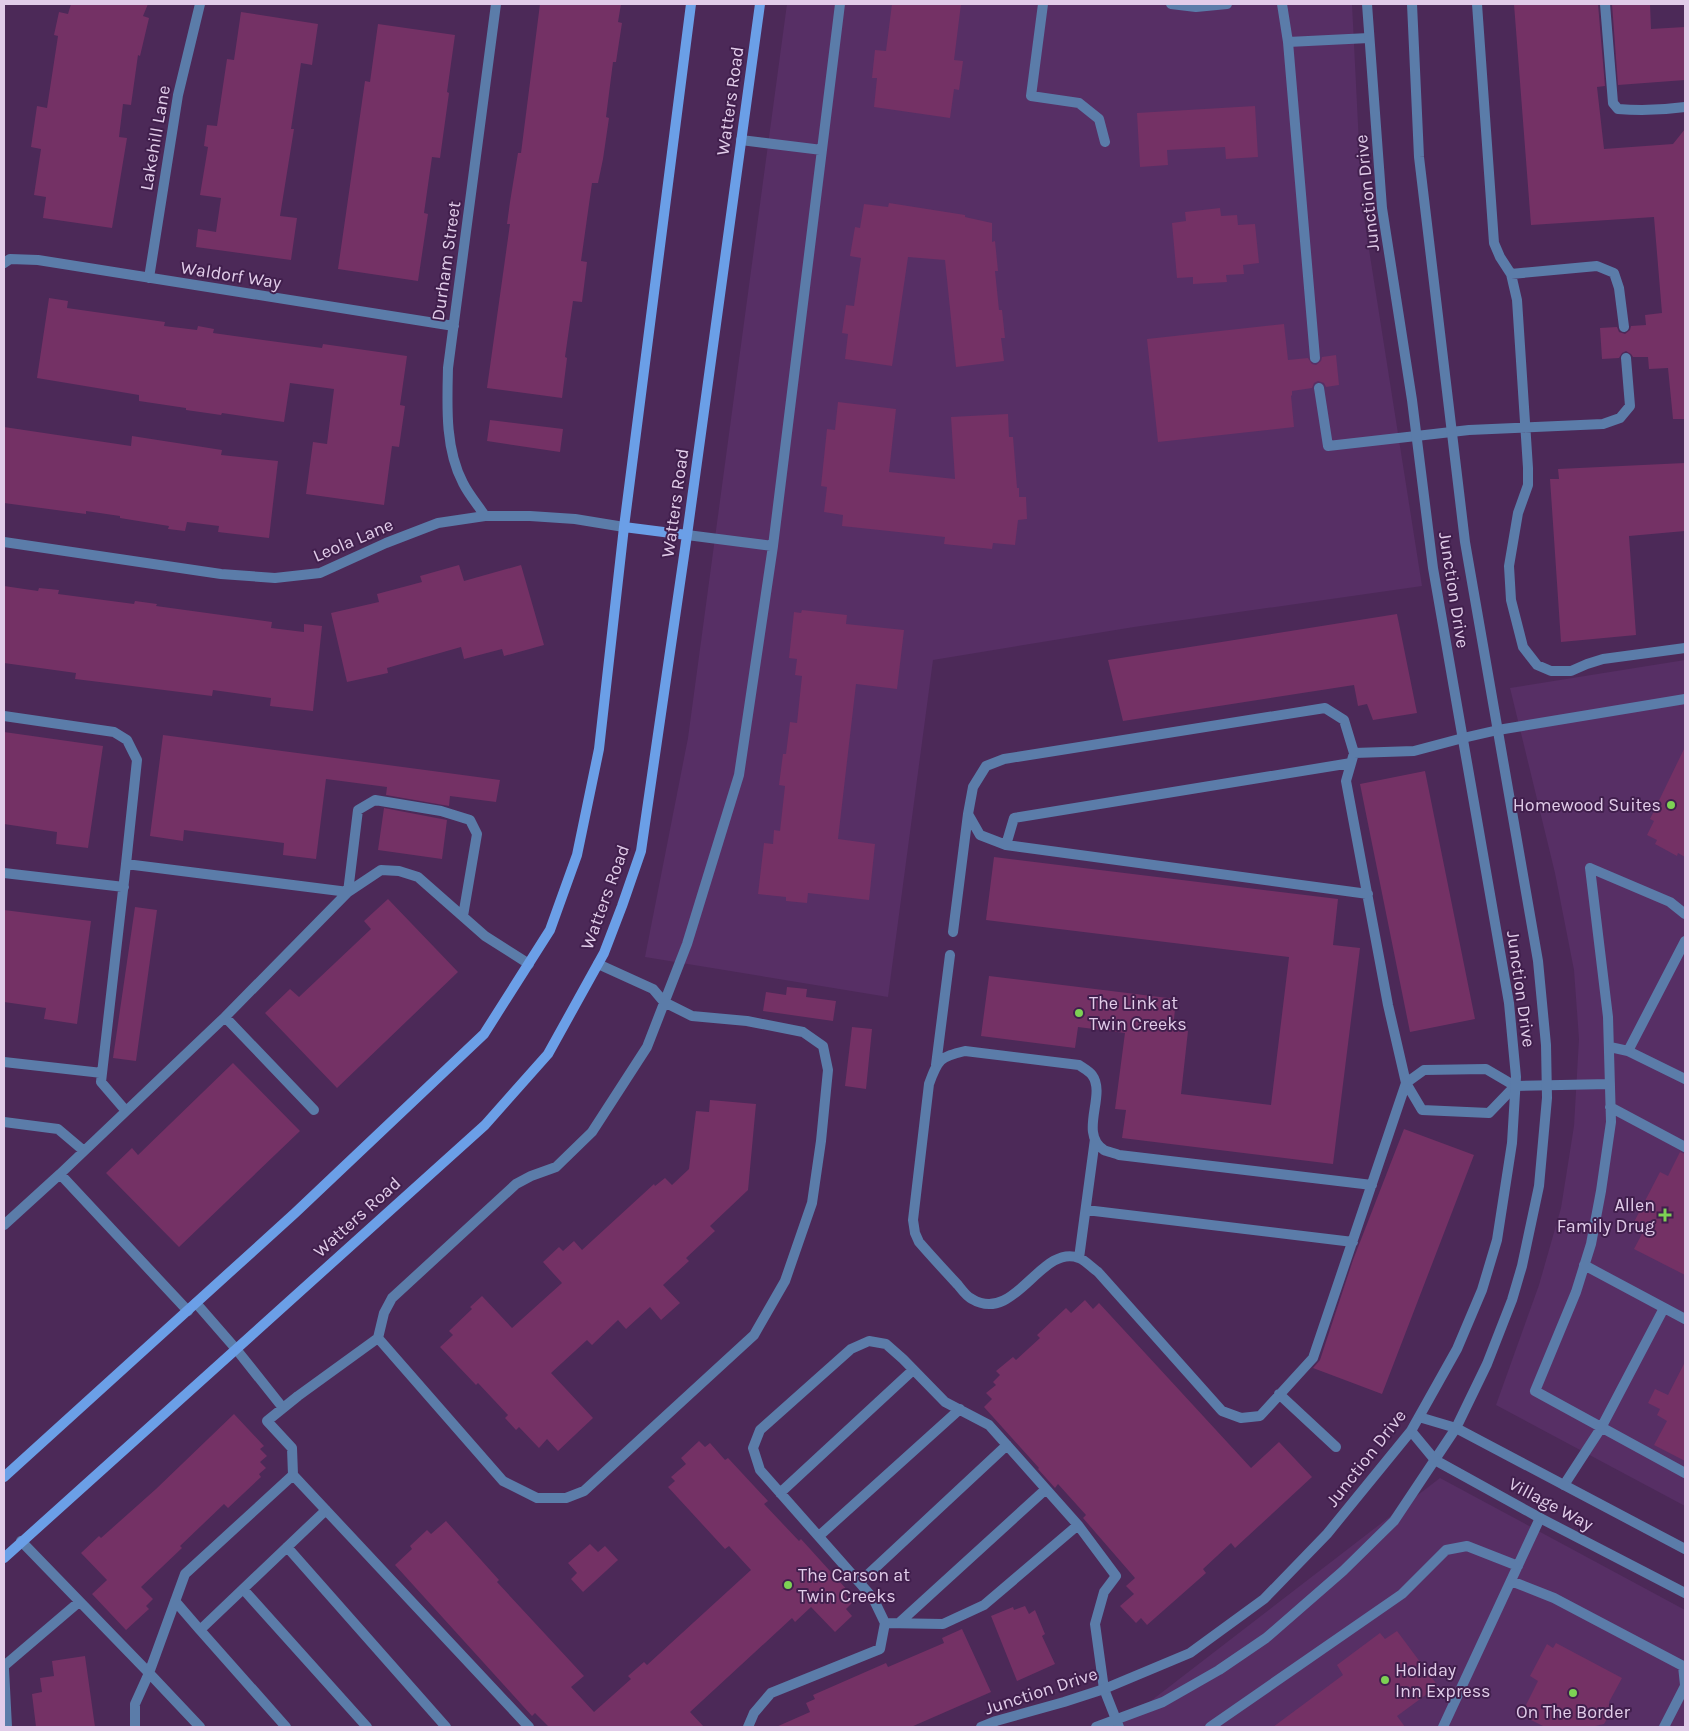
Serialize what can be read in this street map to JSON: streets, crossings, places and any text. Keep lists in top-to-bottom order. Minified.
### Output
{"streets":{"main road":["Watters Road"],"street":["Lakehill Lane","Junction Drive","Durham Street","Waldorf Way","Leola Lane","Village Way"]},"crossings":[["Lakehill Lane","Waldorf Way"],["Junction Drive","Village Way"],["Durham Street","Waldorf Way"],["Durham Street","Leola Lane"]],"places":{"other":["Homewood Suites","The Link at Twin Creeks","The Carson at Twin Creeks","Holiday Inn Express","On The Border"],"health":["Allen Family Drug"]}}
